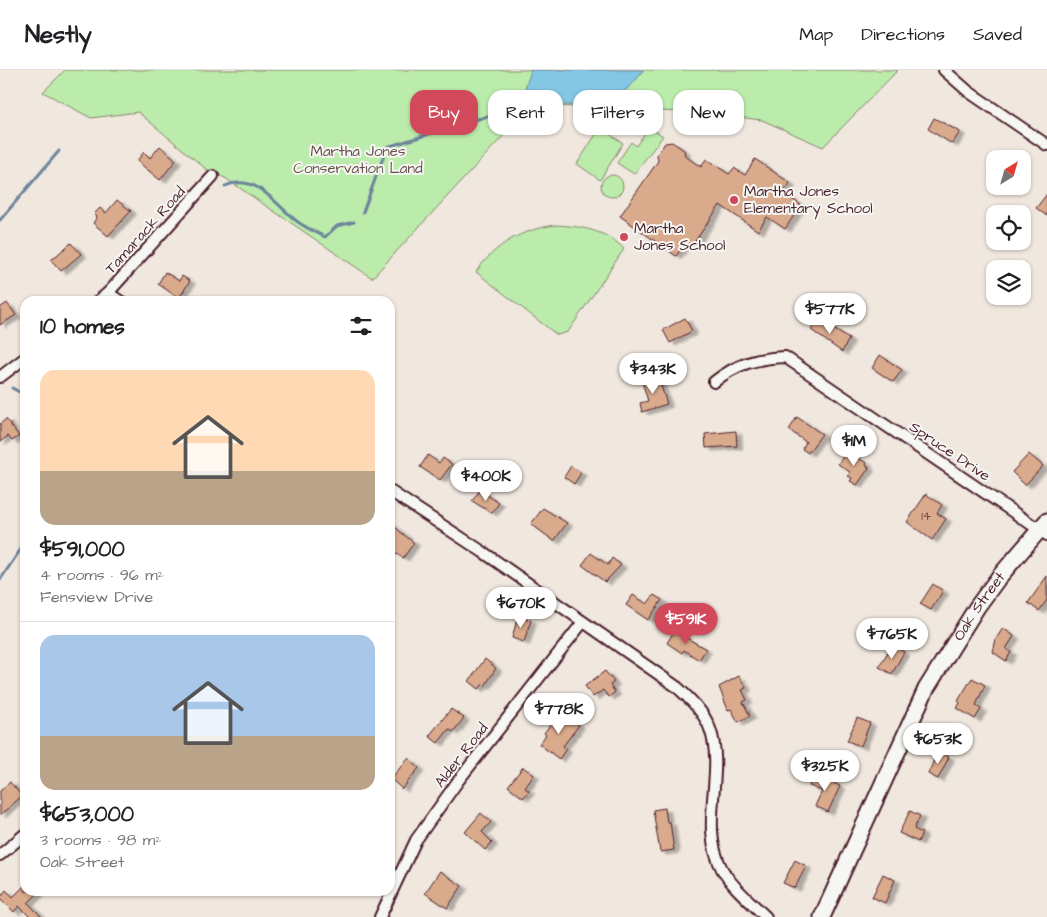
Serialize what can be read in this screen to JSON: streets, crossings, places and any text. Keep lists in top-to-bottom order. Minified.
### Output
{"streets":{"street":["Tamarack Road","Spruce Drive","Oak Street","Alder Road"]},"crossings":[["Spruce Drive","Oak Street"]],"parks":["Martha Jones Conservation Land"],"places":["Martha Jones Elementary School","Martha Jones School"],"house_numbers":["14"],"north":"top right","page":{"header":"Nestly","nav":["Map","Directions","Saved"],"chip":["Buy","Rent","Filters","New"],"price":["$577K","$343K","$1M","$400K","$670K","$591K","$765K","$778K","$653K","$325K"],"heading":"10 homes","list":[{"name":"$591,000","note":"4 rooms · 96 m² · Fensview Drive"},{"name":"$653,000","note":"3 rooms · 98 m² · Oak Street"}]}}
